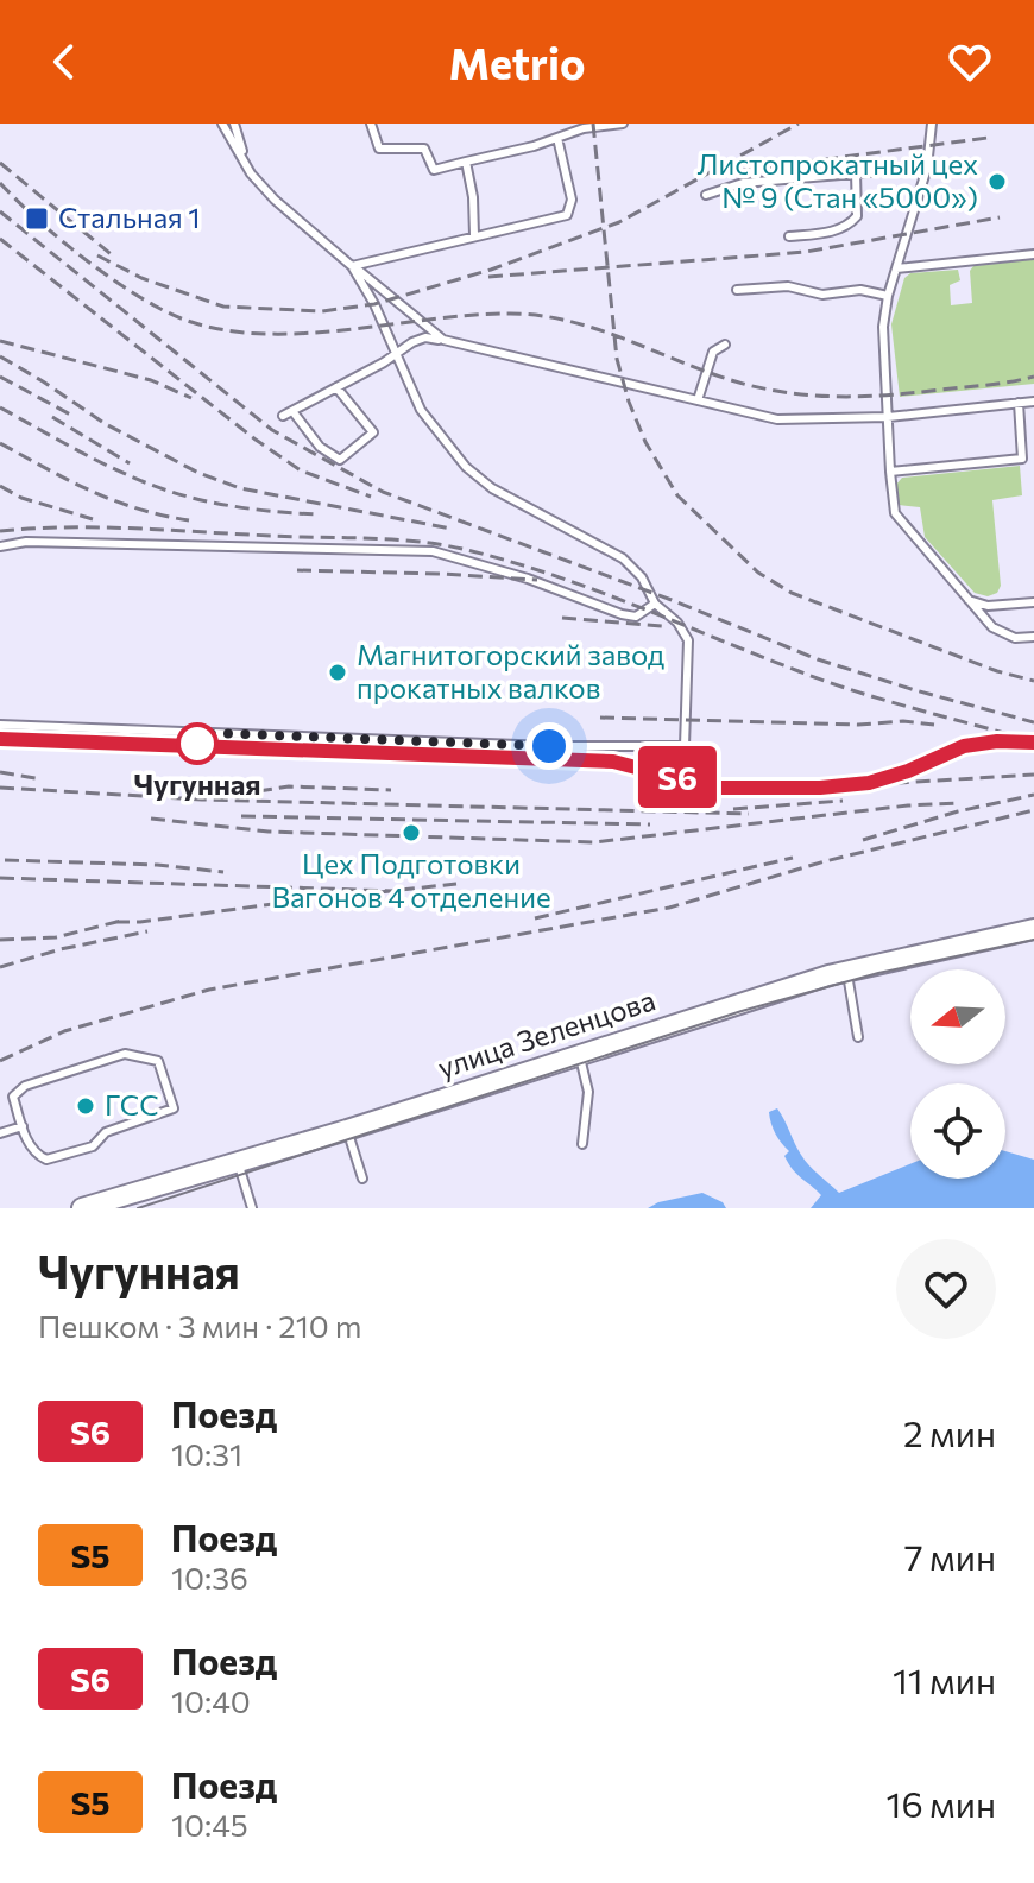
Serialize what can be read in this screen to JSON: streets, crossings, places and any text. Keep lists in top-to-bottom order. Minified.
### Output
{"streets":{"main road":["улица Зеленцова"]},"places":{"other":["Листопрокатный цех № 9 (Стан «5000»)","Магнитогорский завод прокатных валков","Чугунная","Цех Подготовки Вагонов 4 отделение","ГСС"],"transit":["Стальная 1"]},"north":"left","page":{"header":"Metrio","on_map":"S6","heading":["Чугунная","Пешком · 3 мин · 210 m"],"list":[{"mark":"S6","name":"Поезд","note":"10:31","value":"2 мин"},{"mark":"S5","name":"Поезд","note":"10:36","value":"7 мин"},{"mark":"S6","name":"Поезд","note":"10:40","value":"11 мин"},{"mark":"S5","name":"Поезд","note":"10:45","value":"16 мин"}]}}
